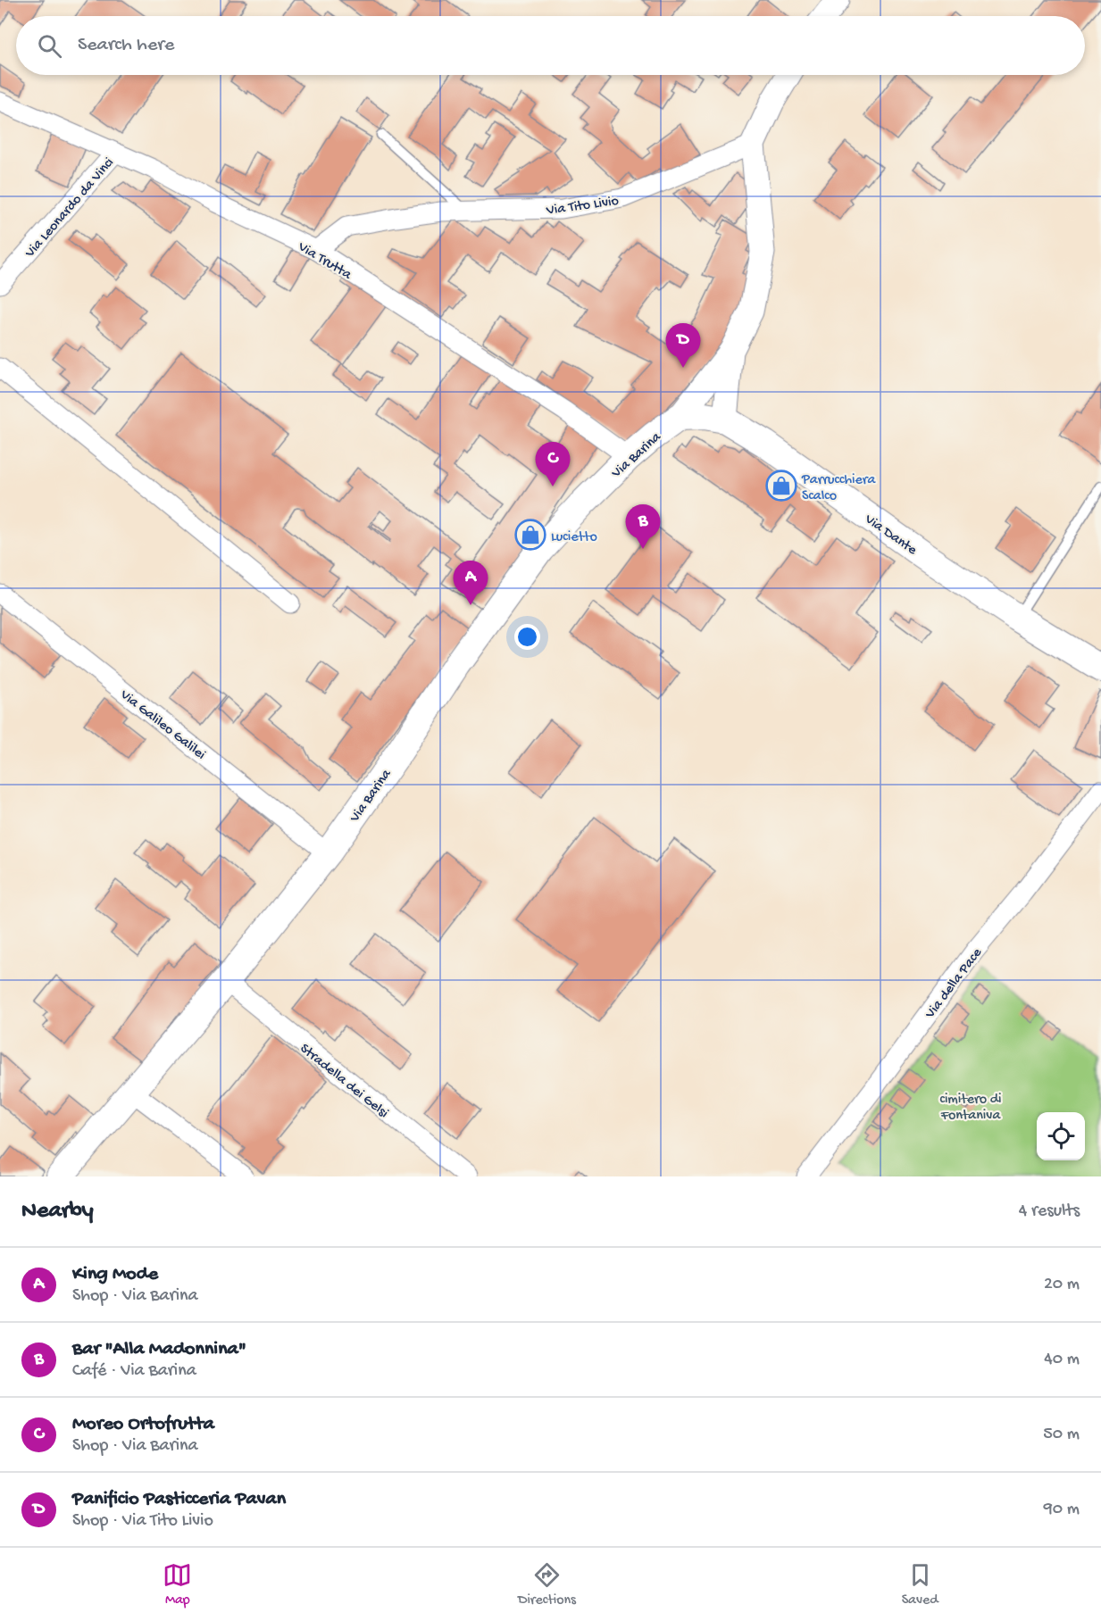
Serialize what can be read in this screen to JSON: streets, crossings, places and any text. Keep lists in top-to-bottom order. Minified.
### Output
{"streets":{"main road":["Via Barina","Via Dante"],"street":["Via Tito Livio","Via Leonardo da Vinci","Via Trutta","Via Galileo Galilei","Via della Pace","Stradella dei Gelsi"]},"crossings":[["Via Tito Livio","Via Trutta"],["Via Leonardo da Vinci","Via Trutta"],["Via Trutta","Via Barina"],["Via Barina","Via Dante"],["Via Barina","Via Galileo Galilei"],["Via Barina","Stradella dei Gelsi"]],"parks":["cimitero di Fontaniva"],"places":{"shop":["Parrucchiera Scalco","Lucietto"]},"page":{"search":"Search here","pins":["D","C","B","A"],"heading":["Nearby","4 results"],"list":[{"mark":"A","name":"King Mode","note":"Shop · Via Barina","value":"20 m"},{"mark":"B","name":"Bar \"Alla Madonnina\"","note":"Café · Via Barina","value":"40 m"},{"mark":"C","name":"Moreo Ortofrutta","note":"Shop · Via Barina","value":"50 m"},{"mark":"D","name":"Panificio Pasticceria Pavan","note":"Shop · Via Tito Livio","value":"90 m"}],"nav":["Map","Directions","Saved"]}}
